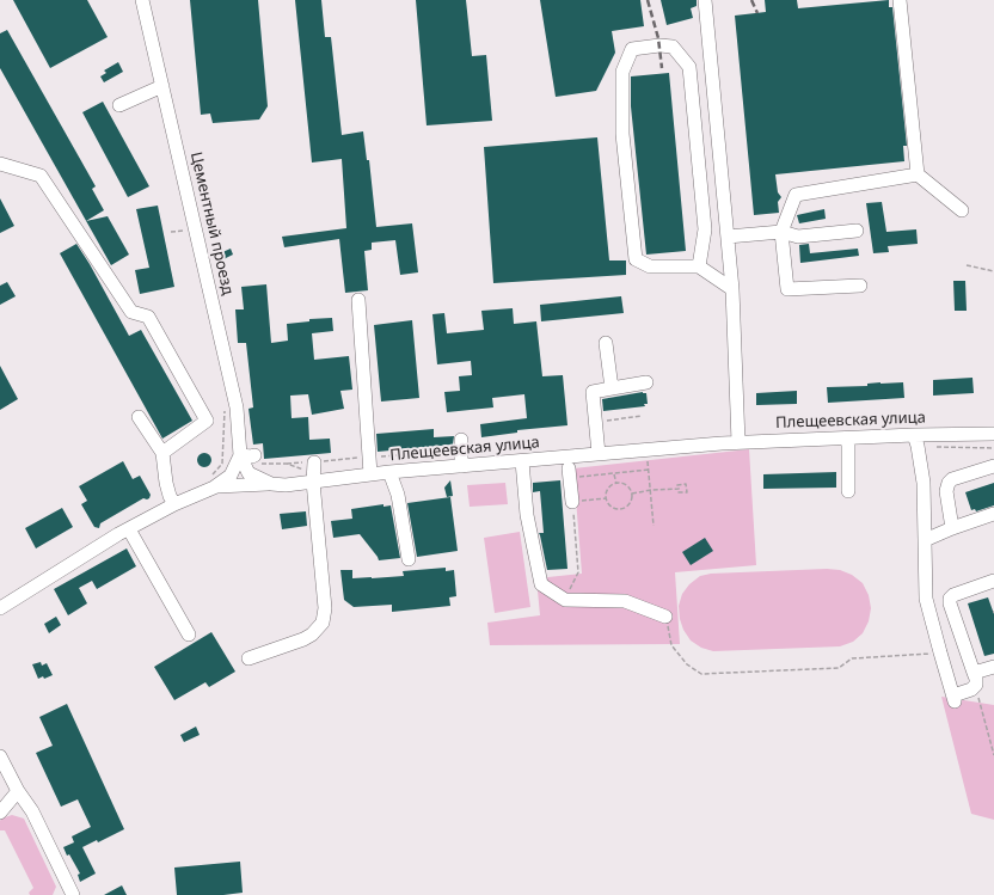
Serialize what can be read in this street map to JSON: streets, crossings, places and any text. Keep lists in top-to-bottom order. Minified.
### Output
{"streets":{"street":["Цементный проезд","Плещеевская улица"]},"crossings":[["Цементный проезд","Плещеевская улица"]]}
